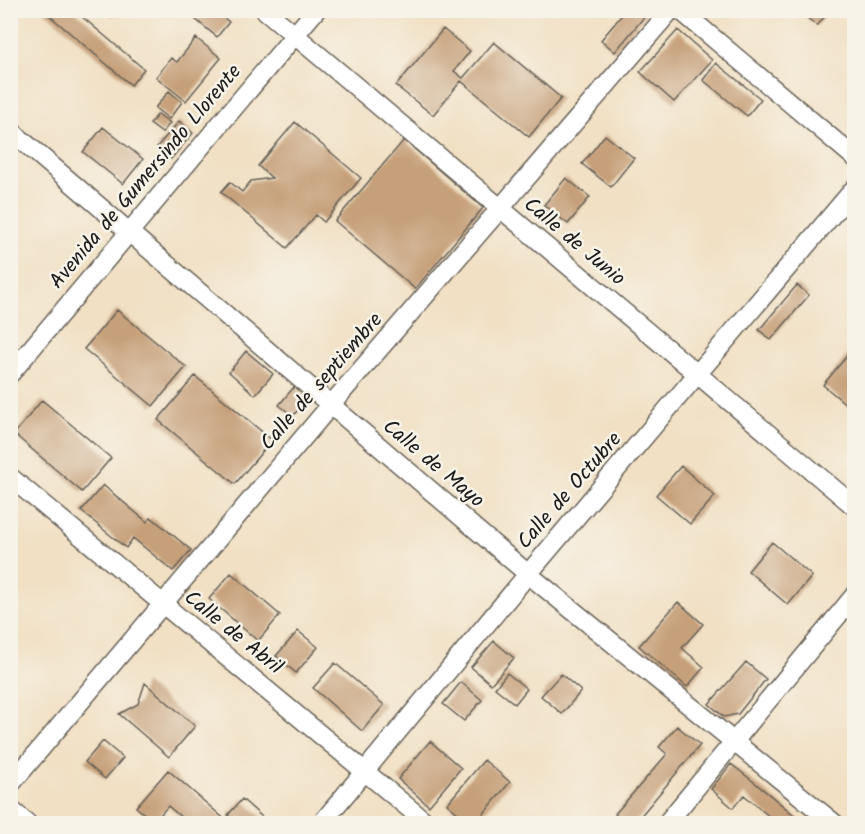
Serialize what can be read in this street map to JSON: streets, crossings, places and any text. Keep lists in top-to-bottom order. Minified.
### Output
{"streets":{"street":["Avenida de Gumersindo Llorente","Calle de Junio","Calle de septiembre","Calle de Mayo","Calle de Octubre","Calle de Abril"]},"crossings":[["Avenida de Gumersindo Llorente","Calle de Junio"],["Avenida de Gumersindo Llorente","Calle de Mayo"],["Calle de Junio","Calle de septiembre"],["Calle de Junio","Calle de Octubre"],["Calle de septiembre","Calle de Mayo"],["Calle de septiembre","Calle de Abril"],["Calle de Mayo","Calle de Octubre"],["Calle de Octubre","Calle de Abril"]]}
